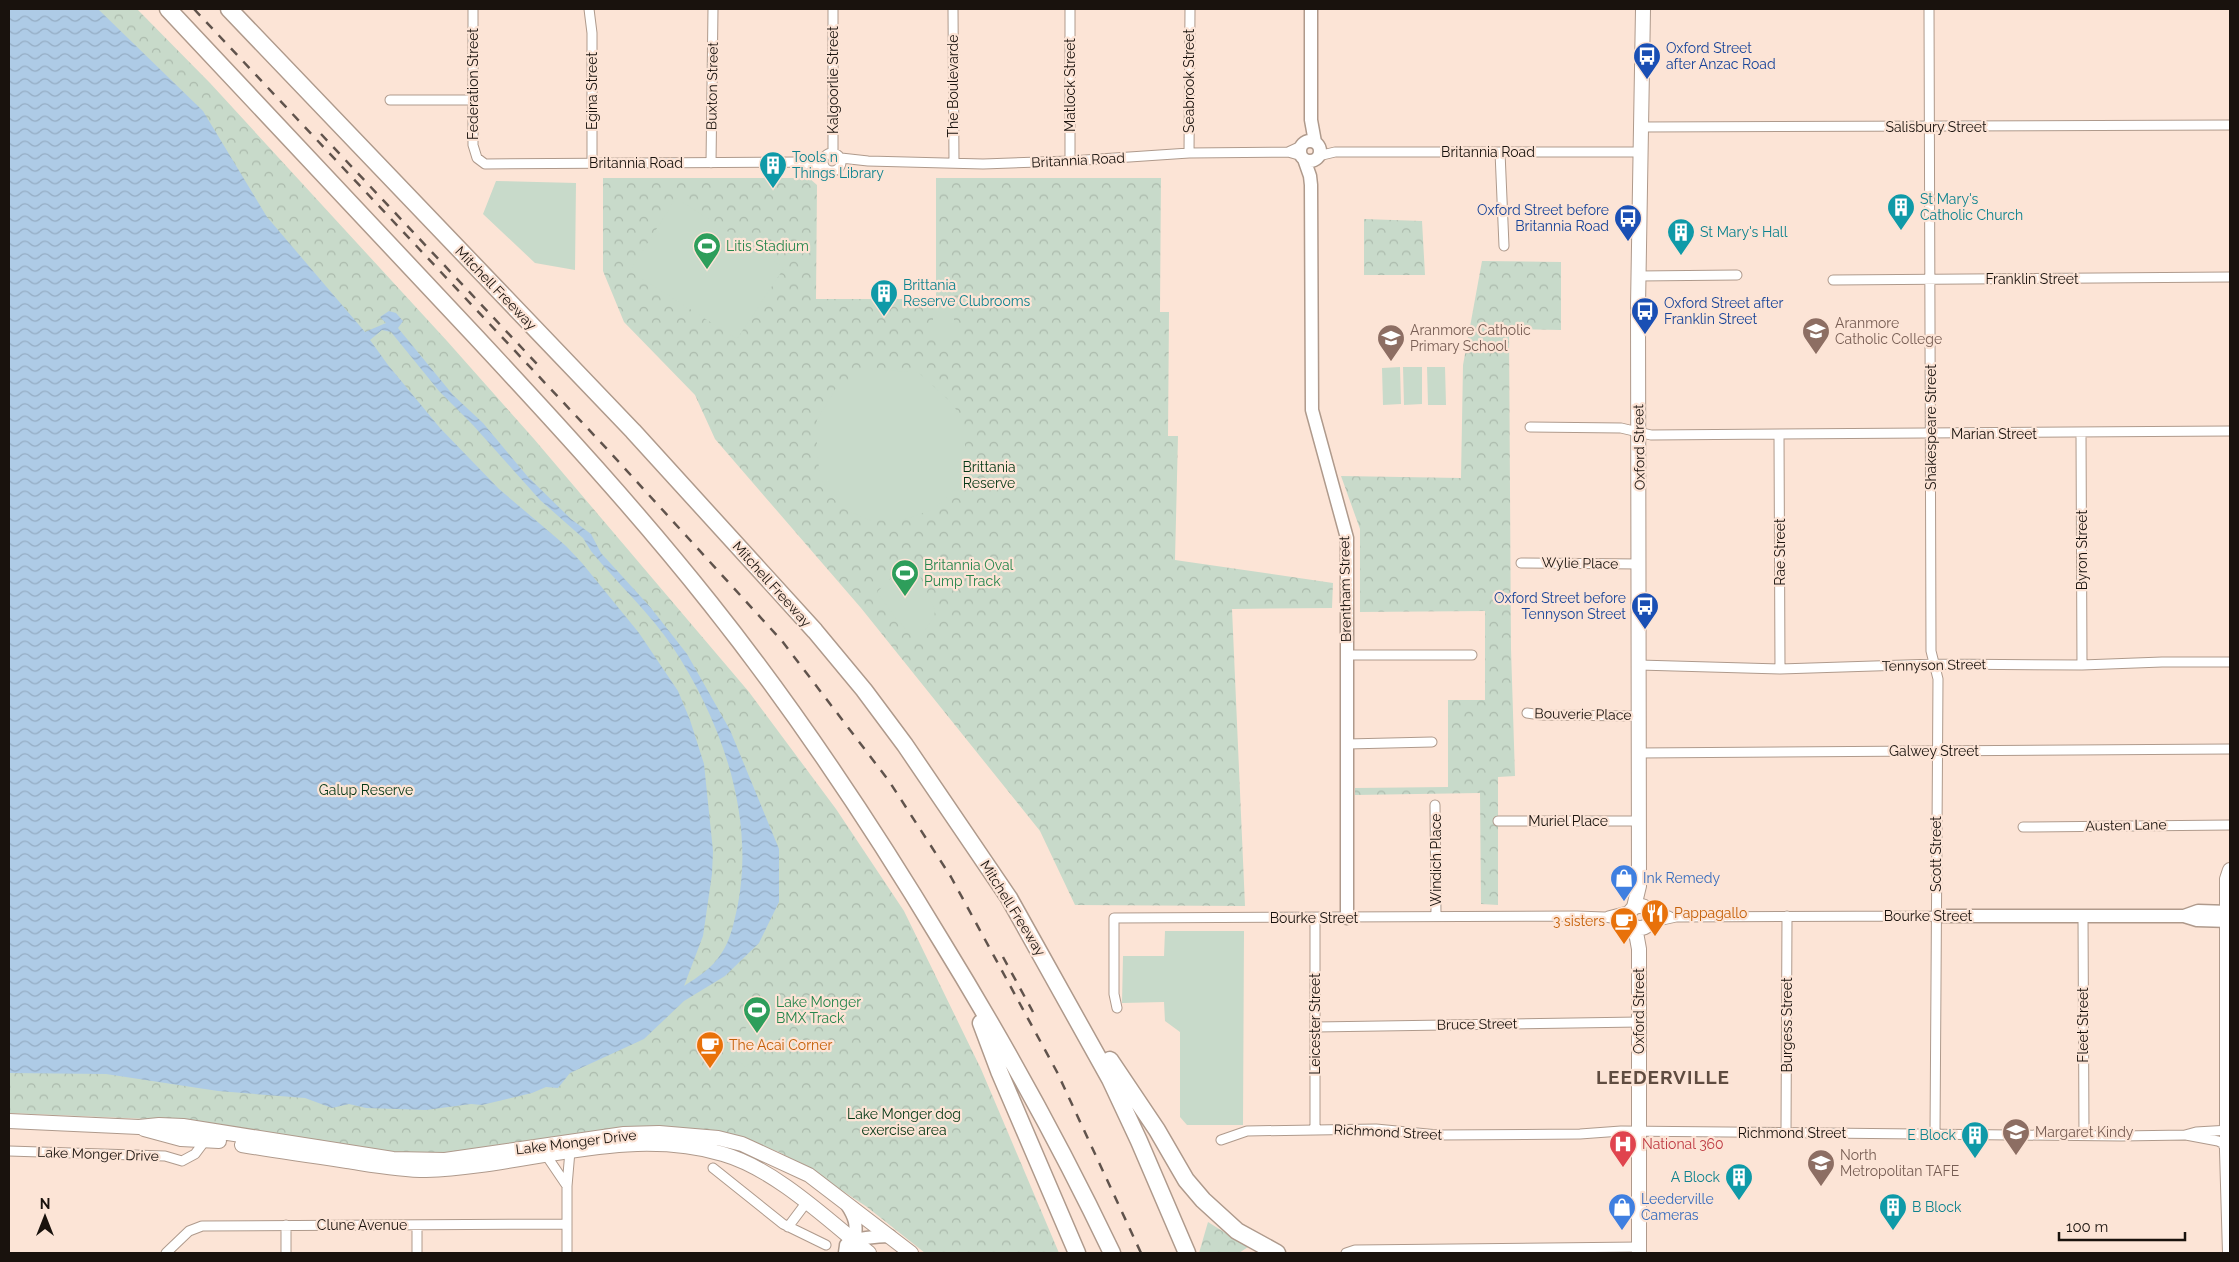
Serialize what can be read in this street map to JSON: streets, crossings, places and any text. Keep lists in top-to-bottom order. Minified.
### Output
{"streets":{"highway":["Mitchell Freeway"],"main road":["Oxford Street","Lake Monger Drive"],"street":["Kalgoorlie Street","Seabrook Street","Federation Street","Matlock Street","Buxton Street","The Boulevarde","Egina Street","Salisbury Street","Britannia Road","Franklin Street","Shakespeare Street","Marian Street","Byron Street","Rae Street","Wylie Place","Brentham Street","Tennyson Street","Bouverie Place","Galwey Street","Muriel Place","Austen Lane","Scott Street","Windich Place","Bourke Street","Leicester Street","Bruce Street","Burgess Street","Fleet Street","Richmond Street","Clune Avenue"]},"crossings":[["Seabrook Street","Britannia Road"],["Federation Street","Britannia Road"],["Matlock Street","Britannia Road"],["Buxton Street","Britannia Road"],["The Boulevarde","Britannia Road"],["Egina Street","Britannia Road"],["Salisbury Street","Shakespeare Street"],["Salisbury Street","Oxford Street"],["Britannia Road","Oxford Street"],["Britannia Road","Brentham Street"],["Franklin Street","Shakespeare Street"],["Shakespeare Street","Marian Street"],["Shakespeare Street","Tennyson Street"],["Shakespeare Street","Scott Street"],["Marian Street","Oxford Street"],["Marian Street","Byron Street"],["Marian Street","Rae Street"],["Oxford Street","Wylie Place"],["Oxford Street","Tennyson Street"],["Oxford Street","Bouverie Place"],["Oxford Street","Galwey Street"],["Oxford Street","Muriel Place"],["Oxford Street","Bourke Street"],["Oxford Street","Bruce Street"],["Oxford Street","Richmond Street"],["Byron Street","Tennyson Street"],["Rae Street","Tennyson Street"],["Brentham Street","Bourke Street"],["Tennyson Street","Scott Street"],["Galwey Street","Scott Street"],["Scott Street","Bourke Street"],["Scott Street","Richmond Street"],["Windich Place","Bourke Street"],["Bourke Street","Leicester Street"],["Bourke Street","Burgess Street"],["Bourke Street","Fleet Street"],["Leicester Street","Bruce Street"],["Leicester Street","Richmond Street"],["Burgess Street","Richmond Street"],["Fleet Street","Richmond Street"]],"districts":["LEEDERVILLE"],"parks":["Brittania Reserve","Galup Reserve","Lake Monger dog exercise area"],"places":{"bus stop":["Oxford Street after Anzac Road","Oxford Street before Britannia Road","Oxford Street after Franklin Street","Oxford Street before Tennyson Street"],"building":["Tools n Things Library","St Mary's Catholic Church","St Mary's Hall","Brittania Reserve Clubrooms","E Block","A Block","B Block"],"sports":["Litis Stadium","Britannia Oval Pump Track","Lake Monger BMX Track"],"school or university":["Aranmore Catholic College","Aranmore Catholic Primary School","Margaret Kindy","North Metropolitan TAFE"],"shop":["Ink Remedy","Leederville Cameras"],"restaurant":["Pappagallo"],"cafe":["3 sisters","The Acai Corner"],"hospital":["National 360"]},"scale_bar":"100 m","north":"top"}
